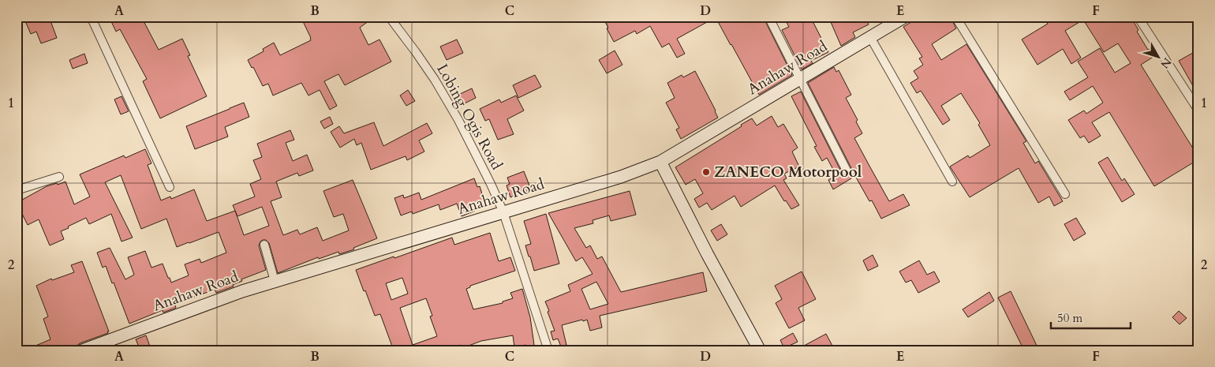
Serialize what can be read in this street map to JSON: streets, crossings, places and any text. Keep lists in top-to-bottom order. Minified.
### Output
{"streets":{"street":["Anahaw Road","Lobing Ogis Road"]},"crossings":[["Anahaw Road","Lobing Ogis Road"]],"places":["ZANECO Motorpool"],"scale_bar":"50 m","north":"bottom right","grid":{"columns":["A","B","C","D","E","F"],"rows":["1","2"]}}
